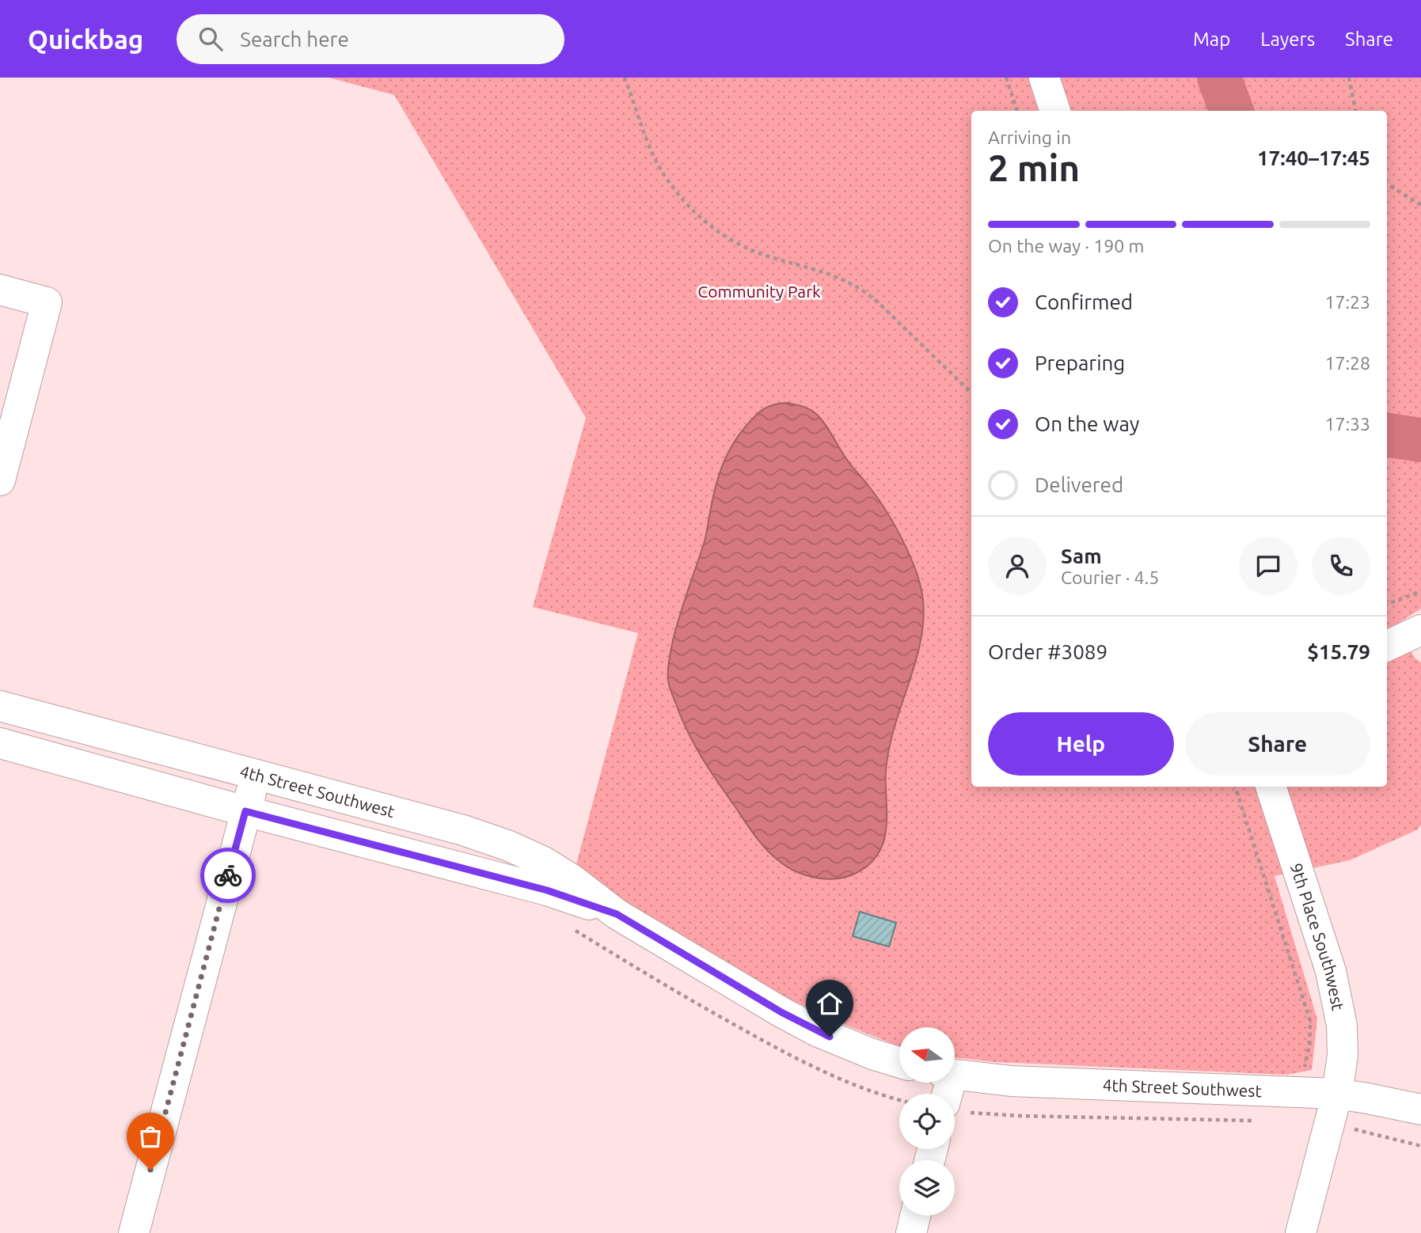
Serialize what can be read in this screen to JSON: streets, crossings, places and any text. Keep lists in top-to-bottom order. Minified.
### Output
{"streets":{"street":["4th Street Southwest","9th Place Southwest"]},"crossings":[["4th Street Southwest","9th Place Southwest"]],"parks":["Community Park"],"north":"left","page":{"header":"Quickbag","search":"Search here","nav":["Map","Layers","Share"],"heading":["2 min","Arriving in","17:40–17:45"],"panel":["Sam","Courier · 4.5","Order #3089","$15.79"],"bar":"On the way · 190 m","list":[["Confirmed","17:23"],["Preparing","17:28"],["On the way","17:33"],"Delivered"],"buttons":["Help","Share"]}}
